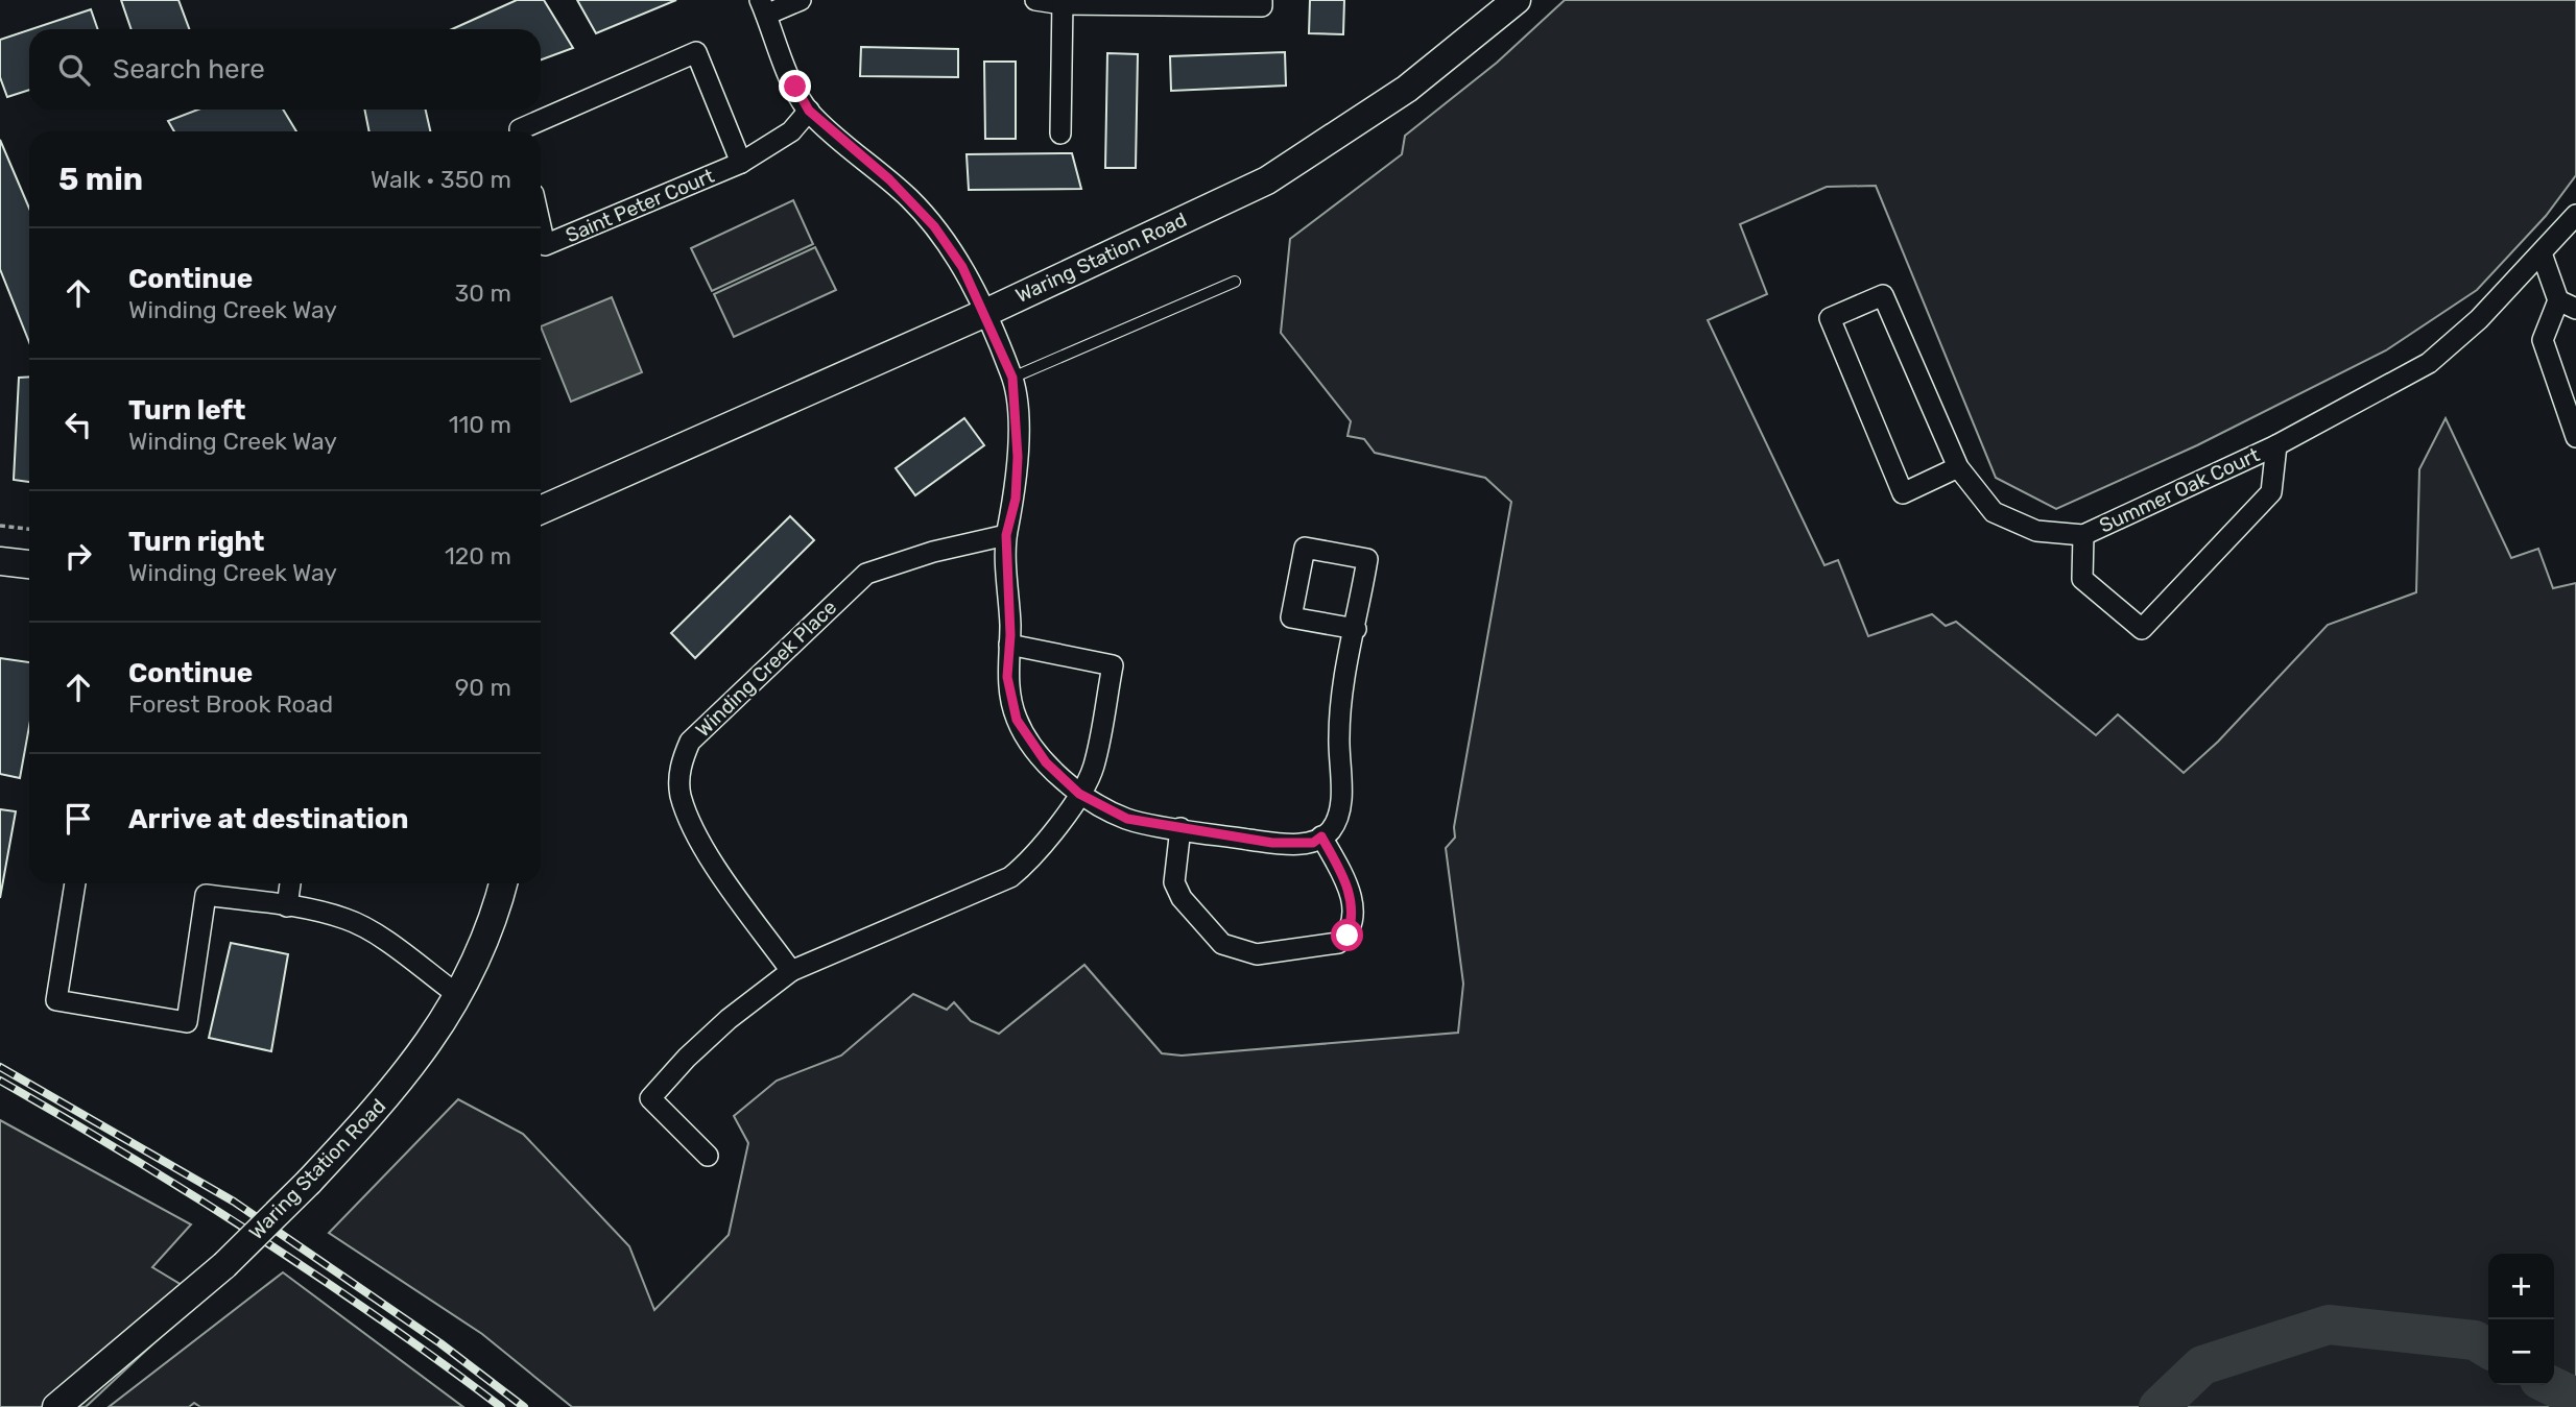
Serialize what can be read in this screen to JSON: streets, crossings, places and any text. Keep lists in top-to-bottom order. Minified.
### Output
{"streets":{"street":["Saint Peter Court","Waring Station Road","Summer Oak Court","Winding Creek Place"]},"page":{"search":"Search here","heading":["5 min","Walk · 350 m"],"list":[["Continue","Winding Creek Way","30 m"],["Turn left","Winding Creek Way","110 m"],["Turn right","Winding Creek Way","120 m"],["Continue","Forest Brook Road","90 m"],"Arrive at destination"],"map_buttons":["+","−"]}}
